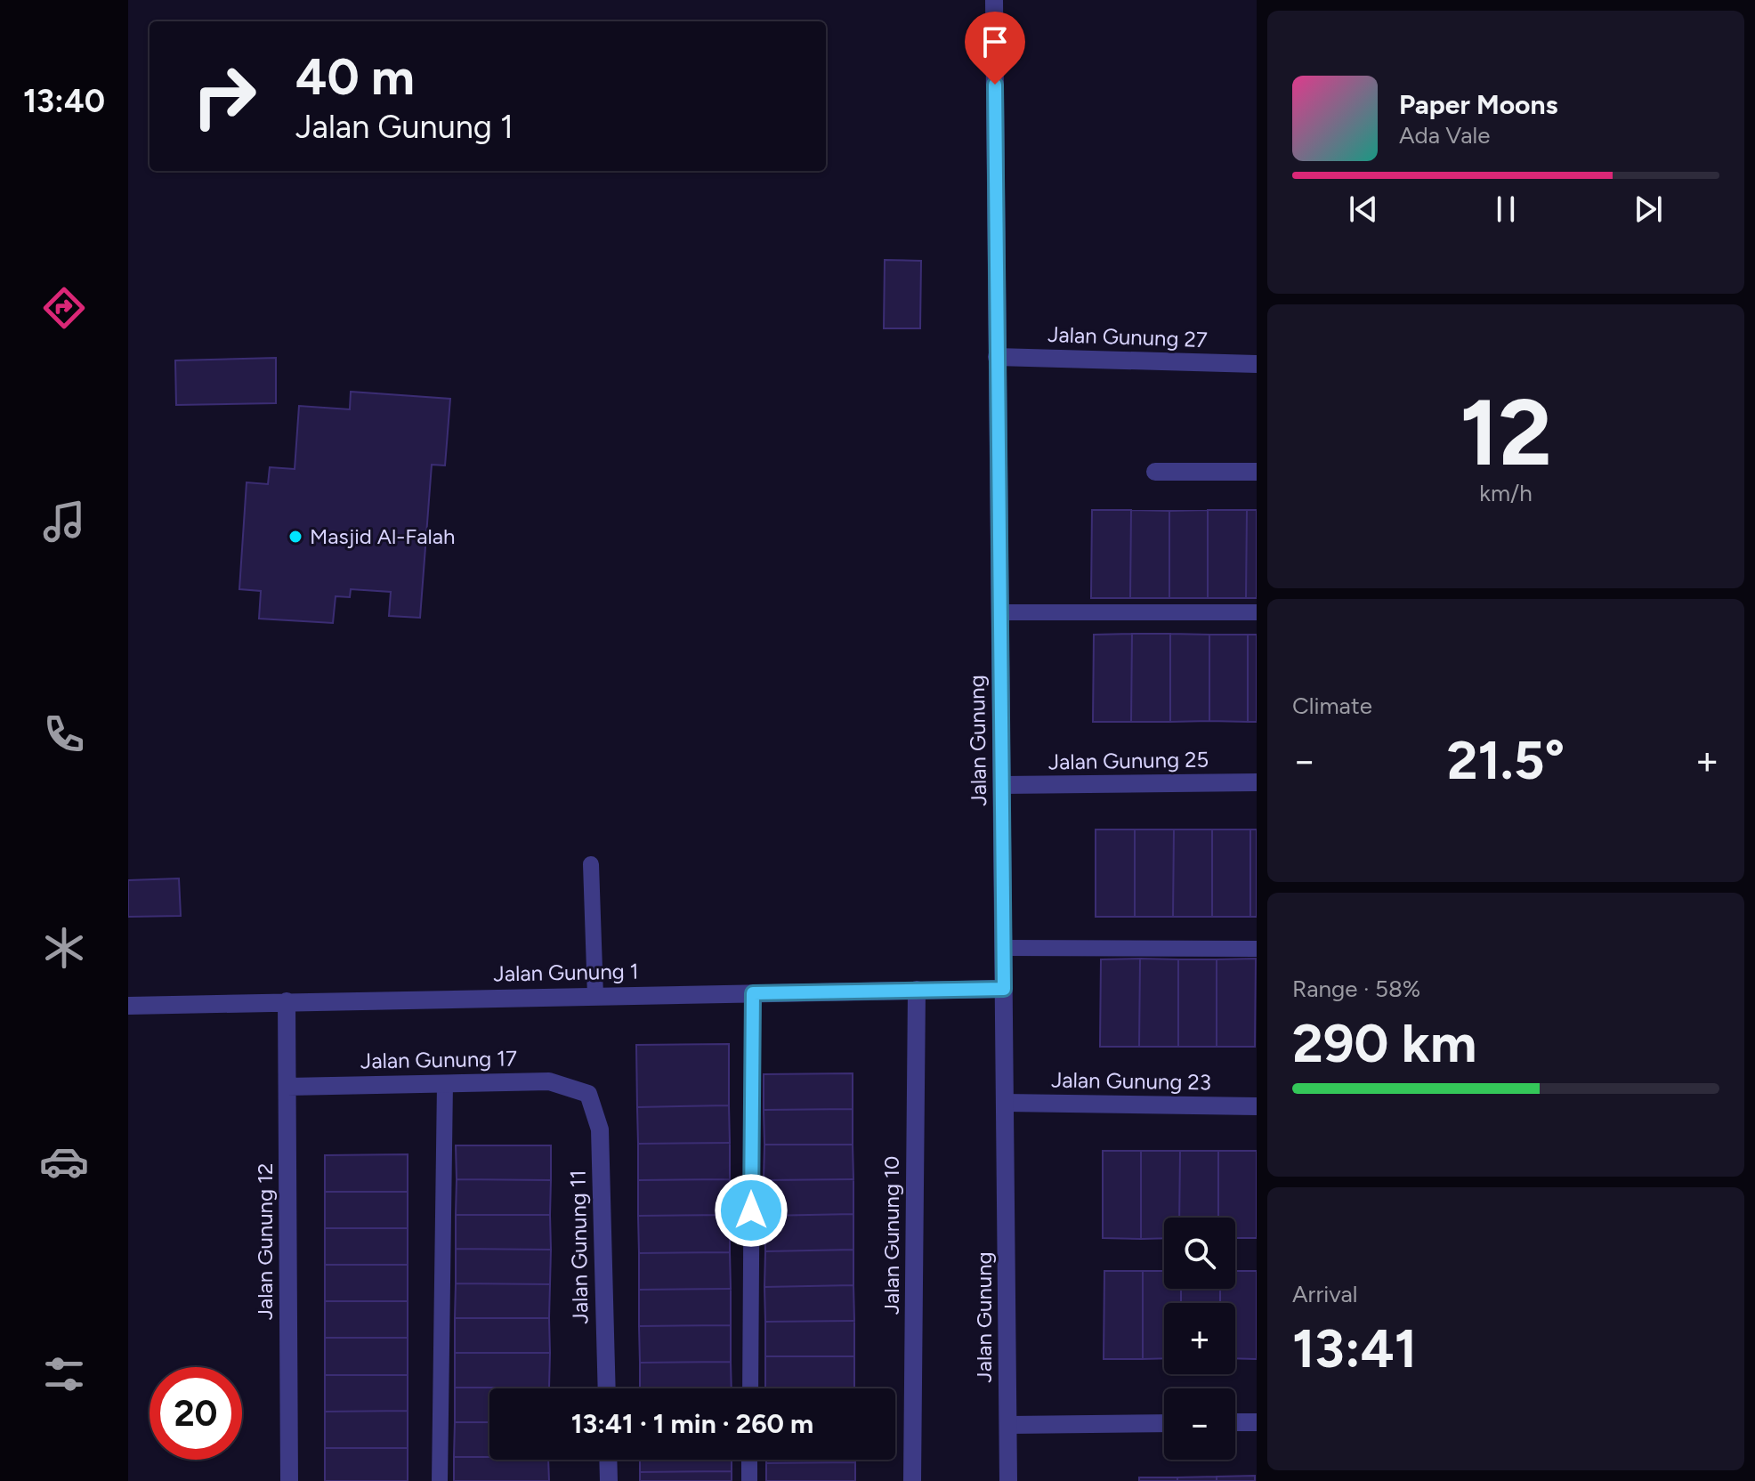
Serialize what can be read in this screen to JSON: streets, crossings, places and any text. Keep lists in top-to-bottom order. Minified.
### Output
{"streets":{"street":["Jalan Gunung 27","Jalan Gunung","Jalan Gunung 25","Jalan Gunung 1","Jalan Gunung 17","Jalan Gunung 23","Jalan Gunung 10","Jalan Gunung 12","Jalan Gunung 11"]},"crossings":[["Jalan Gunung 27","Jalan Gunung"],["Jalan Gunung","Jalan Gunung 25"],["Jalan Gunung","Jalan Gunung 1"],["Jalan Gunung","Jalan Gunung 23"],["Jalan Gunung 1","Jalan Gunung 10"],["Jalan Gunung 1","Jalan Gunung 12"],["Jalan Gunung 17","Jalan Gunung 12"],["Jalan Gunung 17","Jalan Gunung 11"]],"places":["Masjid Al-Falah"],"page":{"tabs":"13:40","turn":["40 m","Jalan Gunung 1"],"song":["Paper Moons","Ada Vale"],"tile":[["12","km/h"],"Climate",["Range · 58%","290 km"],["Arrival","13:41"]],"heat":["−","21.5°","+"],"map_buttons":["+","−"],"limit":"20","trip":"13:41 · 1 min · 260 m"}}
